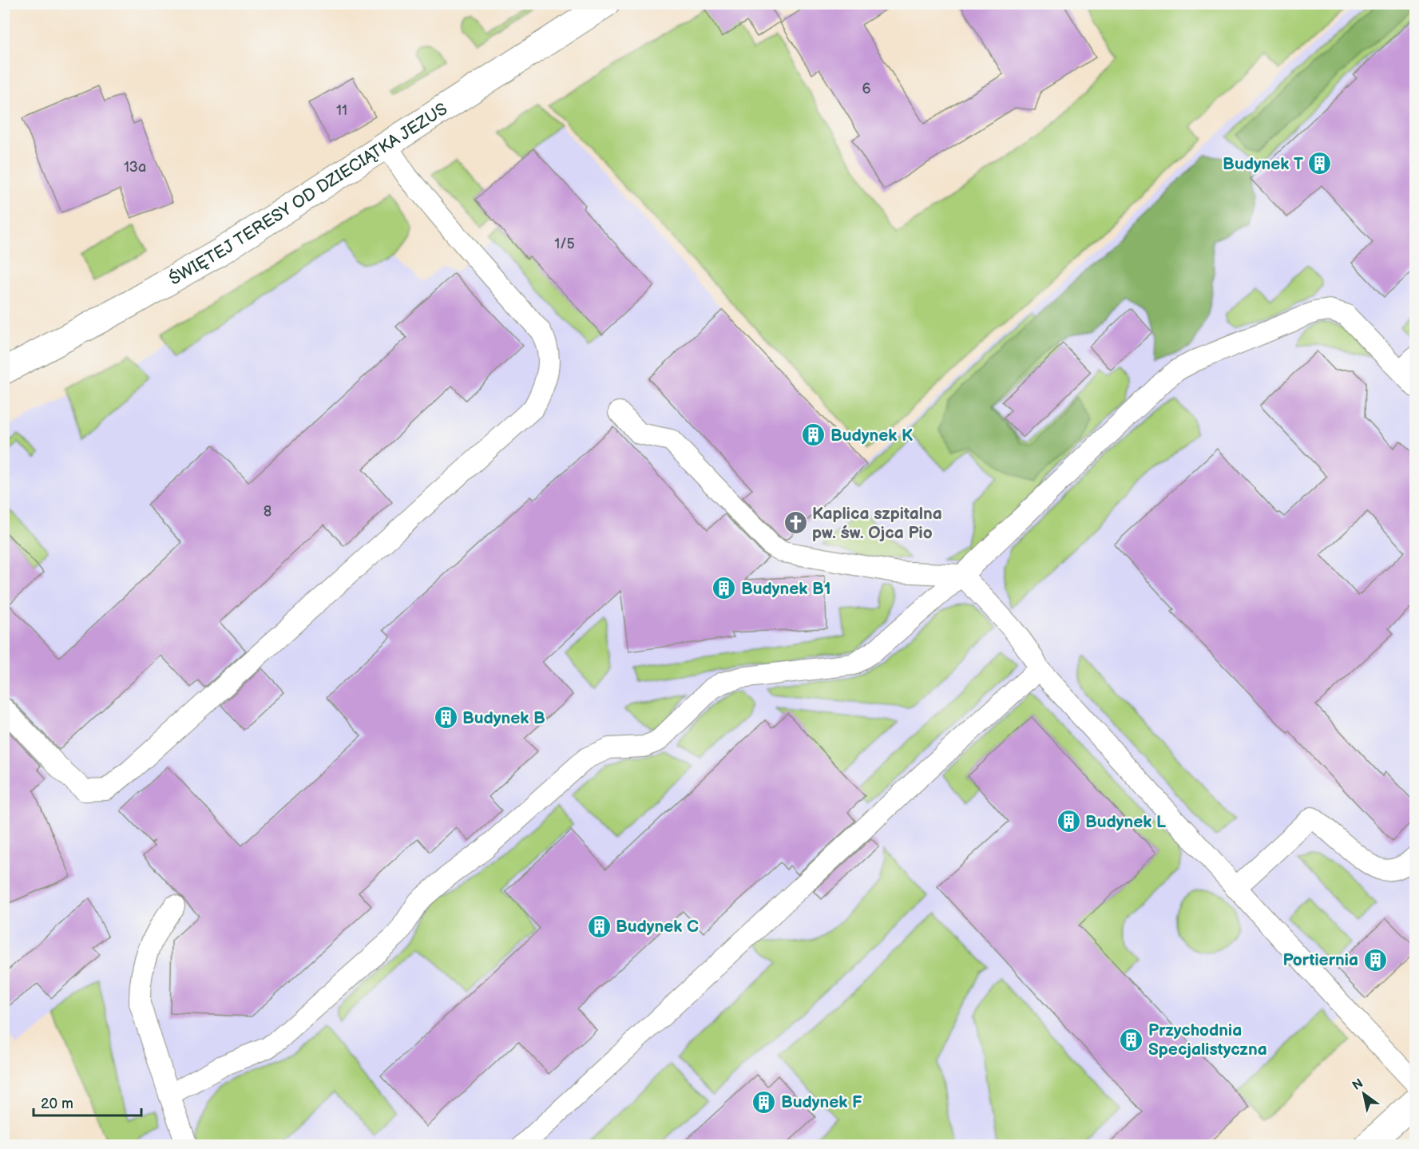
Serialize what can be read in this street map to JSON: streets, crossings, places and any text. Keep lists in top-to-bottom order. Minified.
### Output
{"streets":{"street":["ŚWIĘTEJ TERESY OD DZIECIĄTKA JEZUS"]},"places":{"building":["Budynek T","Budynek K","Budynek B1","Budynek B","Budynek L","Budynek C","Portiernia","Przychodnia Specjalistyczna","Budynek F"],"church":["Kaplica szpitalna pw. św. Ojca Pio"]},"house_numbers":["6","11","13a","1/5","8"],"scale_bar":"20 m","north":"top left"}
